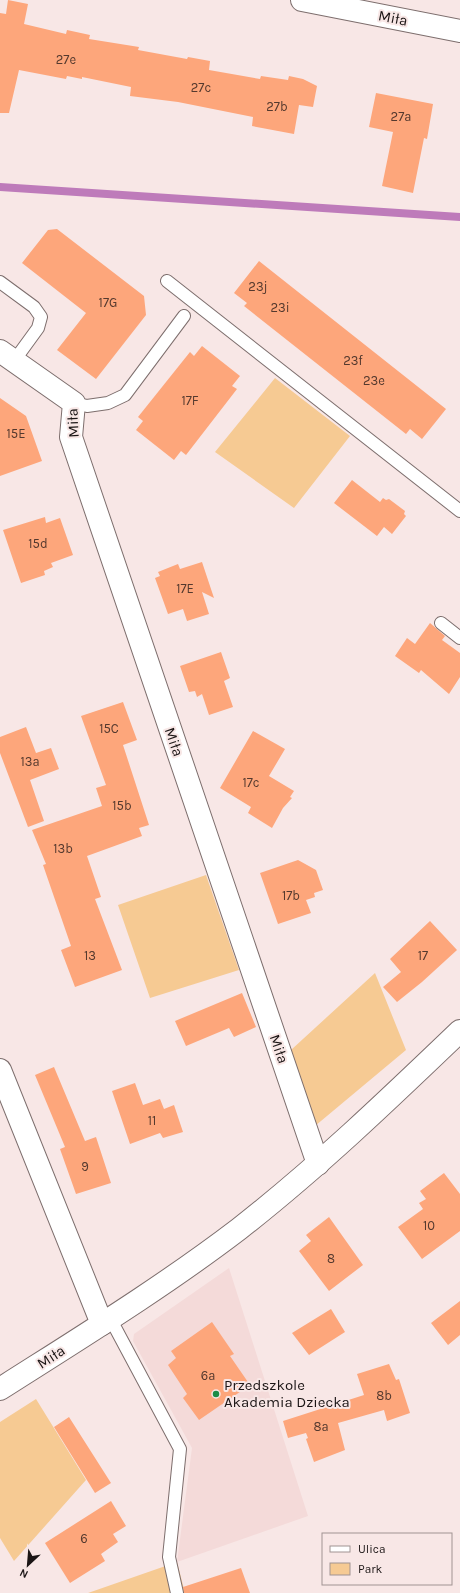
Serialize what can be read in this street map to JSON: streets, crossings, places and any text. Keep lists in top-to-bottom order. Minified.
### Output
{"streets":{"street":["Miła"]},"places":["Przedszkole Akademia Dziecka"],"house_numbers":["27e","27c","27b","27a","23j","17G","23i","23f","23e","17F","15E","15d","17E","15C","13a","17c","15b","13b","17b","13","17","11","9","10","8","6a","8b","8a","6"],"legend":["Ulica","Park"],"north":"bottom left"}
